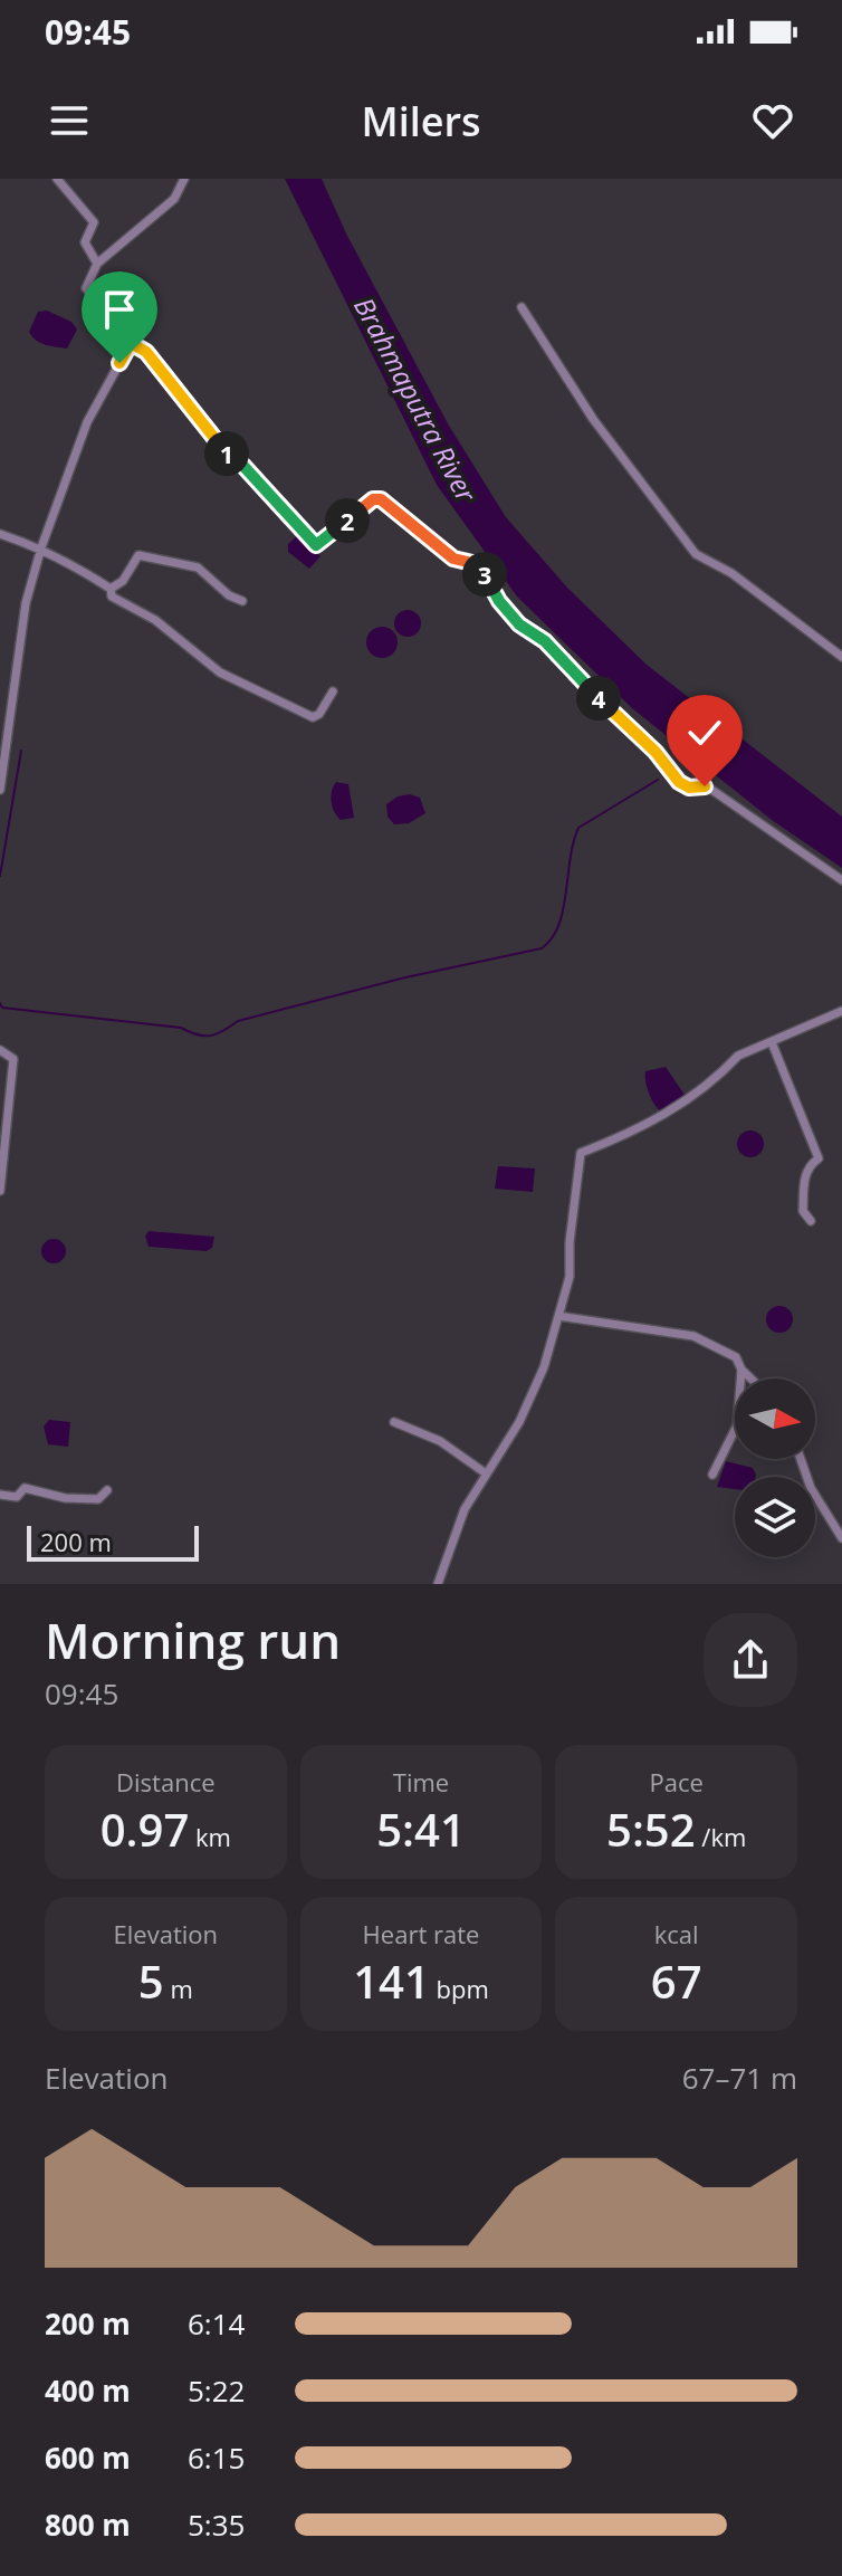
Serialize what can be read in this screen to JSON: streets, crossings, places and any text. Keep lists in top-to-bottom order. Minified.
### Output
{"water":["Brahmaputra River"],"scale_bar":"200 m","north":"right","page":{"status":"09:45","header":"Milers","pins":["1","2","3","4"],"scale":"200 m","heading":["Morning run","09:45"],"stats":[["Distance","0.97 km"],["Time","5:41"],["Pace","5:52 /km"],["Elevation","5 m"],["Heart rate","141 bpm"],["kcal","67"]],"chart":["Elevation","67–71 m"],"list":[{"name":"200 m","note":"6:14"},{"name":"400 m","note":"5:22"},{"name":"600 m","note":"6:15"},{"name":"800 m","note":"5:35"}]}}
